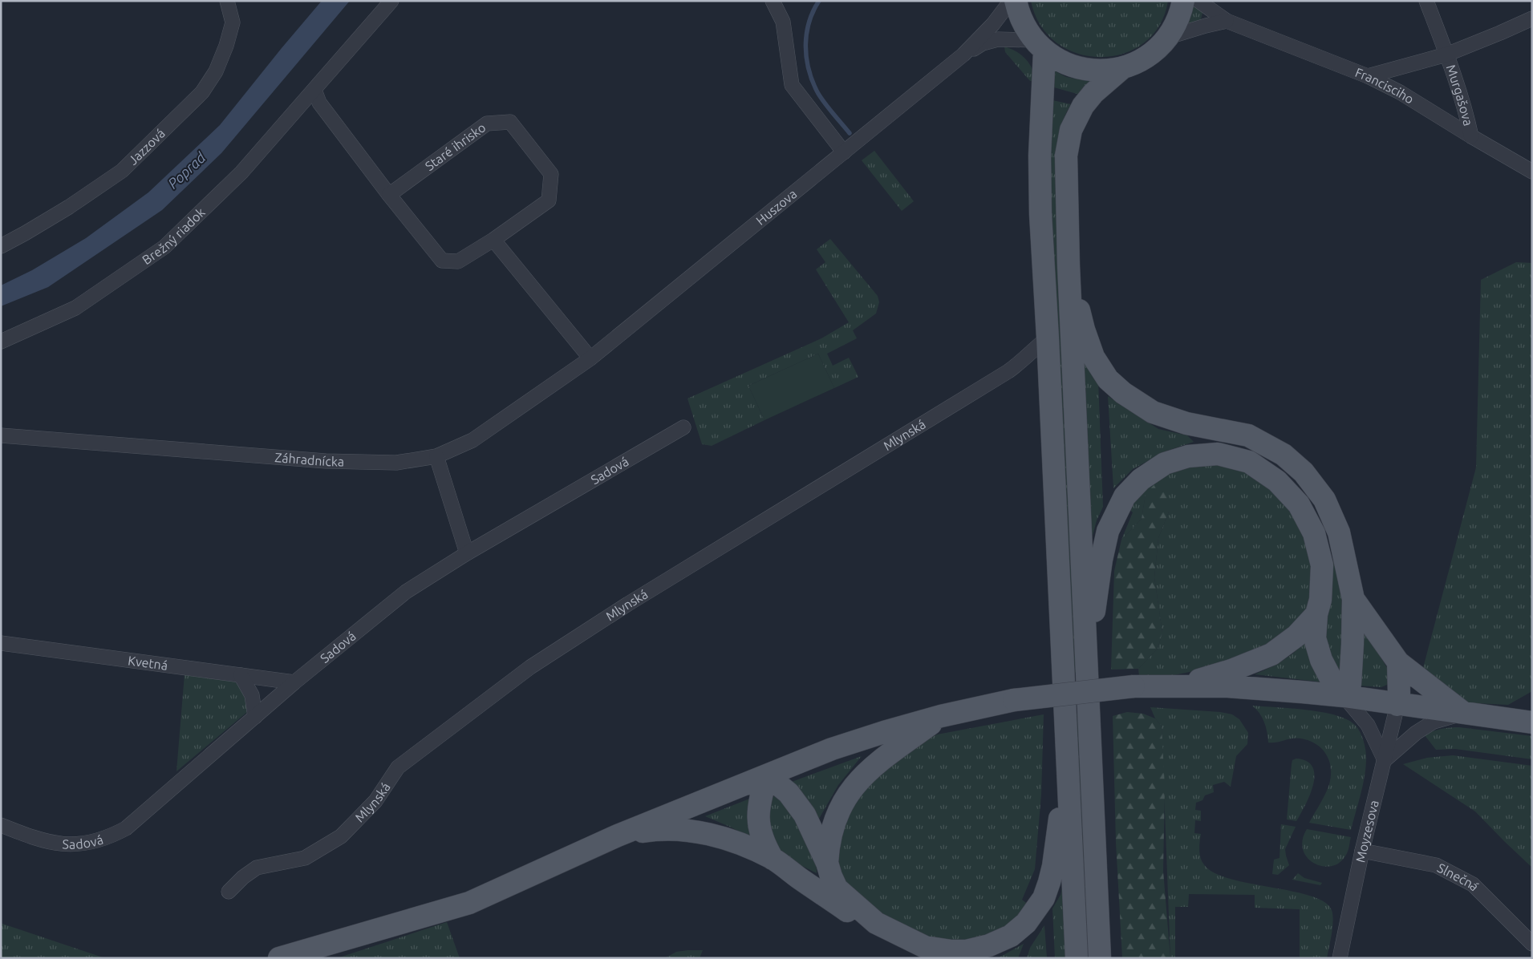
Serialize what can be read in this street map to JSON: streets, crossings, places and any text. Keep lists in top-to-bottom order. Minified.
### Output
{"streets":{"street":["Francisciho","Murgašova","Jazzová","Staré ihrisko","Huszova","Brežný riadok","Mlynská","Záhradnícka","Sadová","Kvetná","Moyzesova","Slnečná"]},"crossings":[["Francisciho","Murgašova"],["Huszova","Záhradnícka"],["Sadová","Kvetná"],["Moyzesova","Slnečná"]],"water":["Poprad"]}
